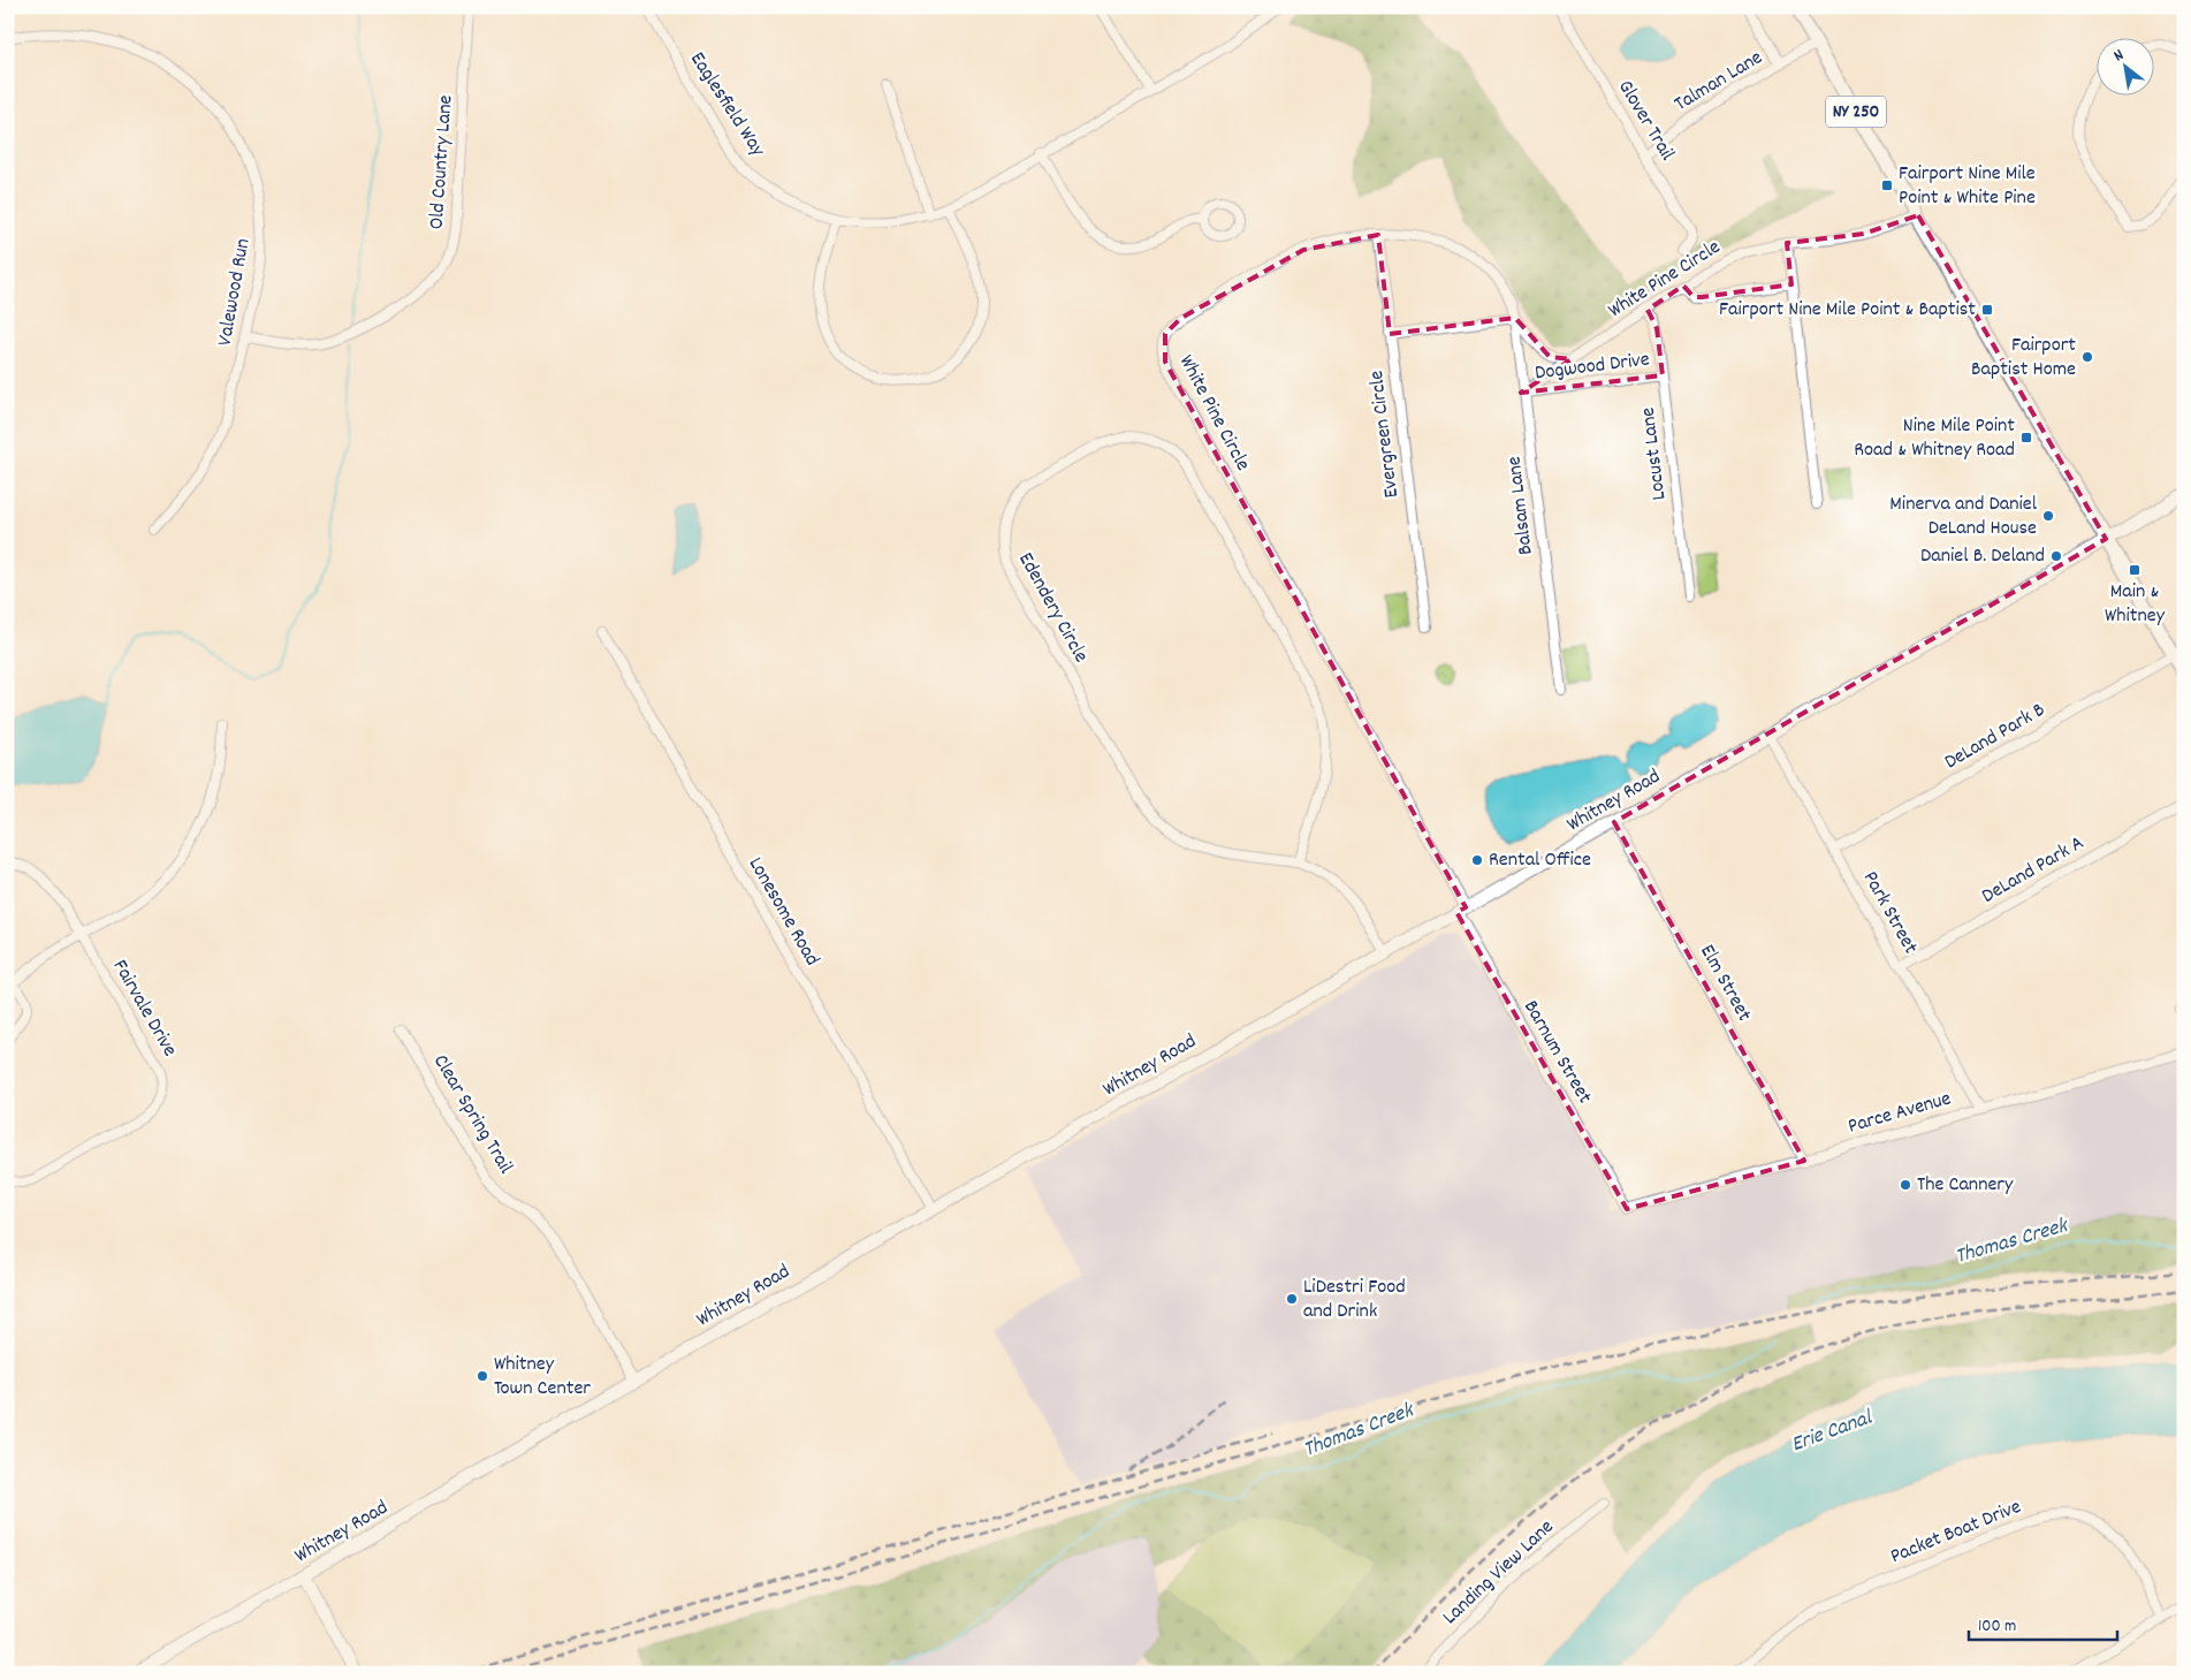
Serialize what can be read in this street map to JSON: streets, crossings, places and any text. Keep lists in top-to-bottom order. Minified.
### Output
{"streets":{"main road":["NY 250","Whitney Road"],"street":["Talman Lane","Eaglesfield Way","Glover Trail","Old Country Lane","White Pine Circle","Valewood Run","Dogwood Drive","Evergreen Circle","Locust Lane","Balsam Lane","Edendery Circle","DeLand Park B","DeLand Park A","Lonesome Road","Park Street","Elm Street","Fairvale Drive","Barnum Street","Parce Avenue","Clear Spring Trail","Packet Boat Drive","Landing View Lane"]},"crossings":[["Talman Lane","NY 250"],["Talman Lane","Glover Trail"],["NY 250","White Pine Circle"],["NY 250","DeLand Park B"],["NY 250","Whitney Road"],["Old Country Lane","Valewood Run"],["White Pine Circle","Dogwood Drive"],["White Pine Circle","Evergreen Circle"],["White Pine Circle","Locust Lane"],["White Pine Circle","Balsam Lane"],["White Pine Circle","Whitney Road"],["White Pine Circle","Barnum Street"],["Dogwood Drive","Locust Lane"],["Dogwood Drive","Balsam Lane"],["Edendery Circle","Whitney Road"],["DeLand Park B","Park Street"],["Whitney Road","Lonesome Road"],["Whitney Road","Park Street"],["Whitney Road","Elm Street"],["Whitney Road","Barnum Street"],["Whitney Road","Clear Spring Trail"],["DeLand Park A","Park Street"],["Park Street","Parce Avenue"],["Elm Street","Parce Avenue"],["Barnum Street","Parce Avenue"]],"water":["Thomas Creek","Erie Canal"],"places":{"transit":["Fairport Nine Mile Point & White Pine","Fairport Nine Mile Point & Baptist","Nine Mile Point Road & Whitney Road","Main & Whitney"],"other":["Fairport Baptist Home","Minerva and Daniel DeLand House","Daniel B. Deland","Rental Office","The Cannery","LiDestri Food and Drink","Whitney Town Center"]},"scale_bar":"100 m","north":"top left"}
